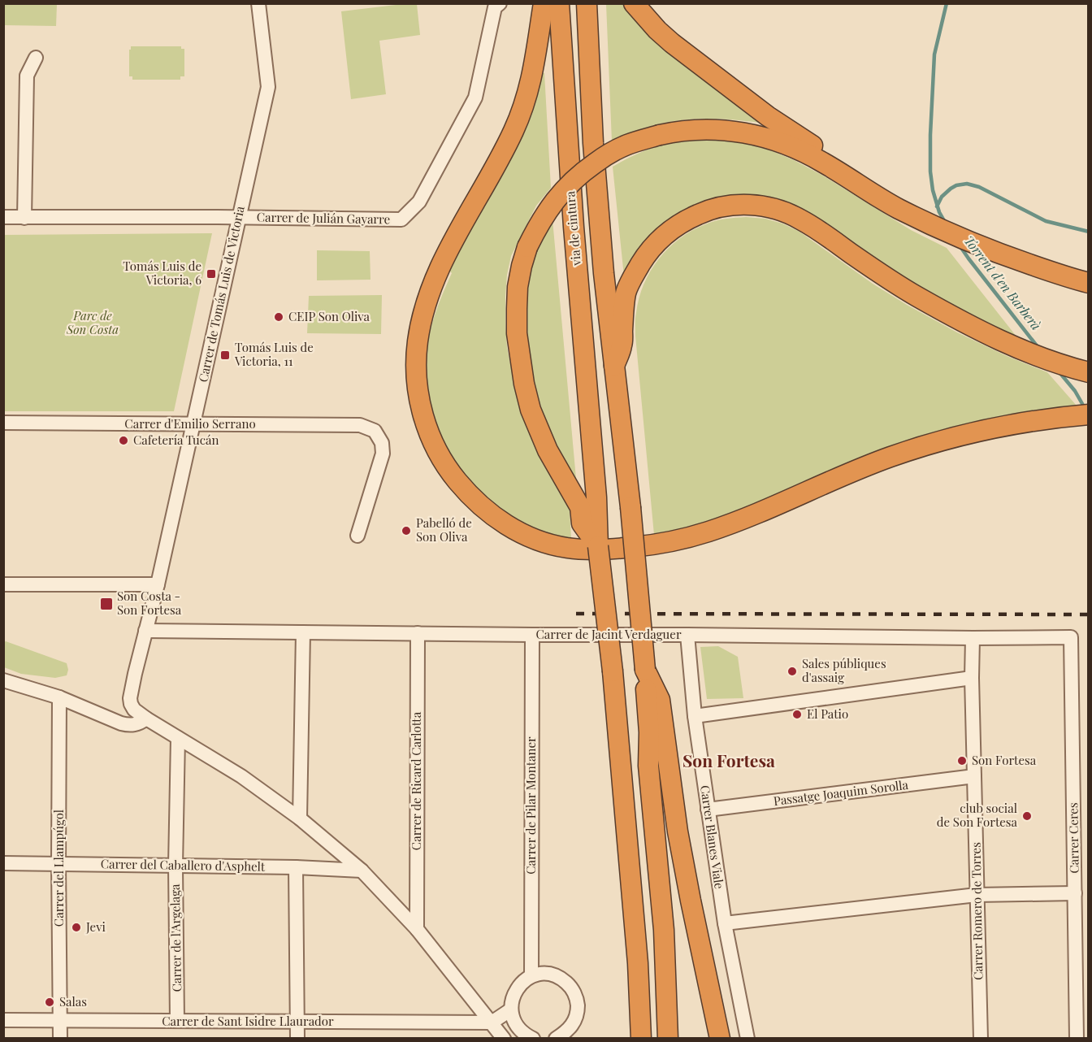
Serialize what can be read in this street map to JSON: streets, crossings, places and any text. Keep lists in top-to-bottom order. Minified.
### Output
{"streets":{"highway":["via de cintura"],"street":["Carrer de Julián Gayarre","Carrer de Tomás Luis de Victoria","Carrer d'Emilio Serrano","Carrer de Jacint Verdaguer","Carrer de Ricard Carlotta","Passatge Joaquim Sorolla","Carrer de Pilar Montaner","Carrer Blanes Viale","Carrer Ceres","Carrer del Caballero d'Asphelt","Carrer del Llampúgol","Carrer Romero de Torres","Carrer de l'Argelaga","Carrer de Sant Isidre Llaurador"]},"crossings":[["Carrer de Julián Gayarre","Carrer de Tomás Luis de Victoria"],["Carrer de Tomás Luis de Victoria","Carrer d'Emilio Serrano"],["Carrer de Jacint Verdaguer","Carrer de Ricard Carlotta"],["Carrer de Jacint Verdaguer","Carrer de Pilar Montaner"],["Carrer de Jacint Verdaguer","Carrer Blanes Viale"],["Carrer de Jacint Verdaguer","Carrer Ceres"],["Carrer de Jacint Verdaguer","Carrer Romero de Torres"],["Passatge Joaquim Sorolla","Carrer Blanes Viale"],["Passatge Joaquim Sorolla","Carrer Romero de Torres"],["Carrer del Caballero d'Asphelt","Carrer del Llampúgol"],["Carrer del Caballero d'Asphelt","Carrer de l'Argelaga"],["Carrer del Llampúgol","Carrer de Sant Isidre Llaurador"],["Carrer de l'Argelaga","Carrer de Sant Isidre Llaurador"]],"districts":["Son Fortesa"],"water":["Torrent d'en Barberà"],"parks":["Parc de Son Costa"],"places":{"transit":["Tomás Luis de Victoria, 6","Tomás Luis de Victoria, 11","Son Costa - Son Fortesa"],"other":["CEIP Son Oliva","Cafetería Tucán","Pabelló de Son Oliva","Sales públiques d'assaig","El Patio","Son Fortesa","club social de Son Fortesa","Jevi","Salas"]}}
